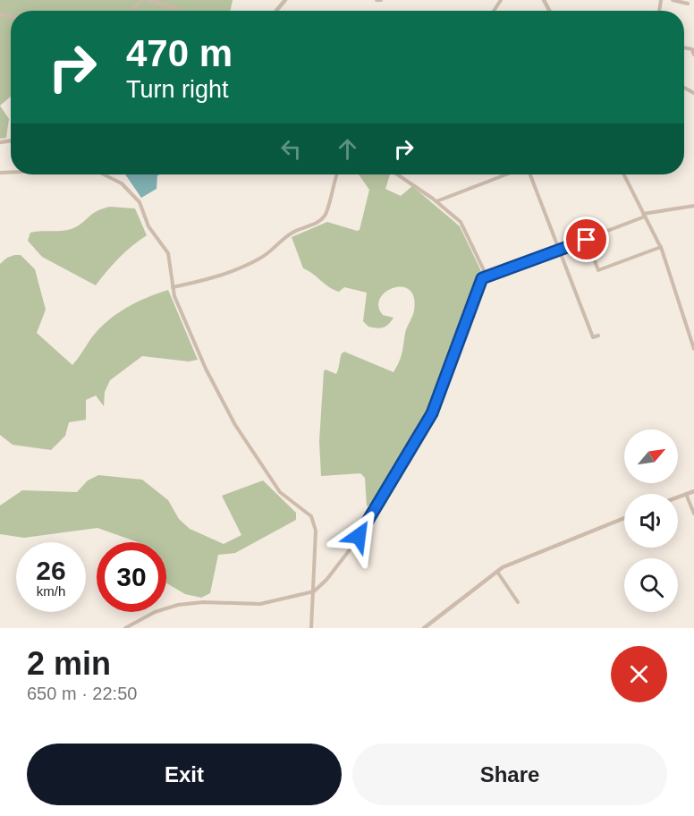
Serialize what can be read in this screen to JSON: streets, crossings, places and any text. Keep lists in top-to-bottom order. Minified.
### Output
{"north":"top right","page":{"turn":["470 m","Turn right"],"speed":"26 km/h","limit":"30","heading":["2 min","650 m · 22:50"],"buttons":["Exit","Share"]}}
